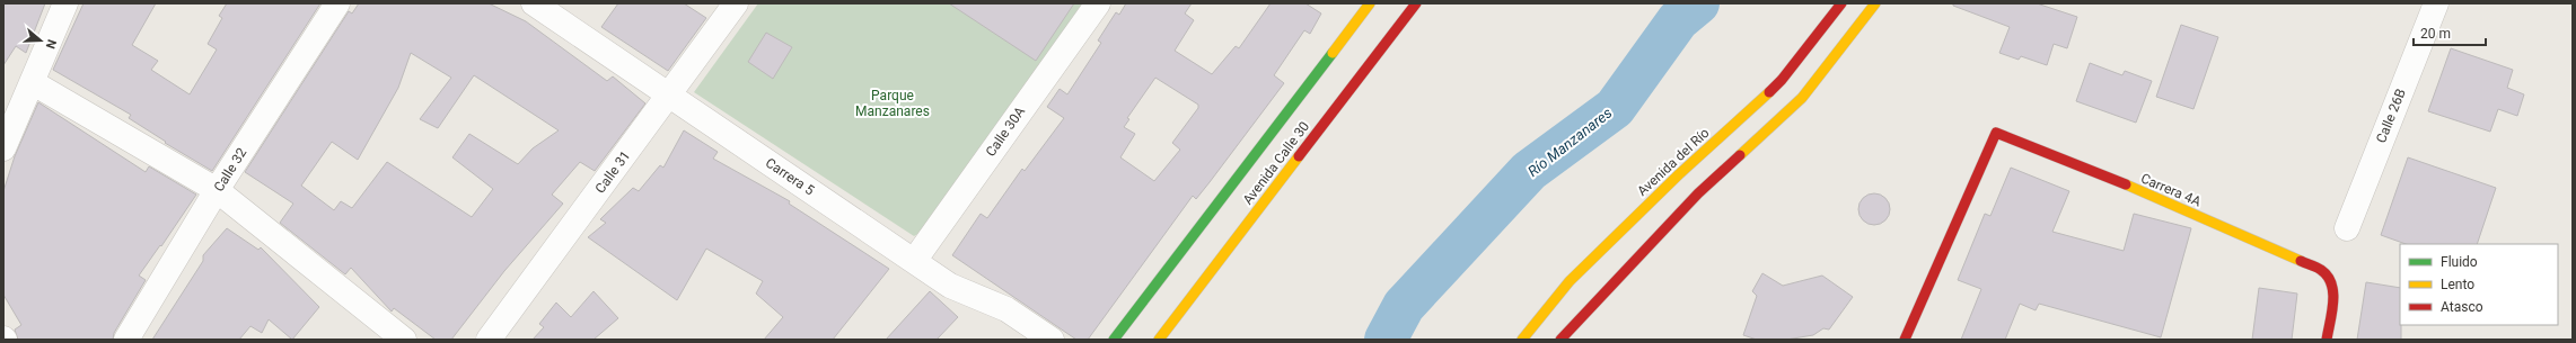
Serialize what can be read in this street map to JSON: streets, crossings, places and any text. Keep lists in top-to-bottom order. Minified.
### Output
{"streets":{"main road":["Avenida del Río","Avenida Calle 30","Carrera 4A"],"street":["Calle 26B","Calle 30A","Calle 32","Calle 31","Carrera 5"]},"crossings":[["Calle 30A","Carrera 5"],["Calle 31","Carrera 5"]],"water":["Río Manzanares"],"parks":["Parque Manzanares"],"legend":["Fluido","Lento","Atasco"],"scale_bar":"20 m","north":"right"}
